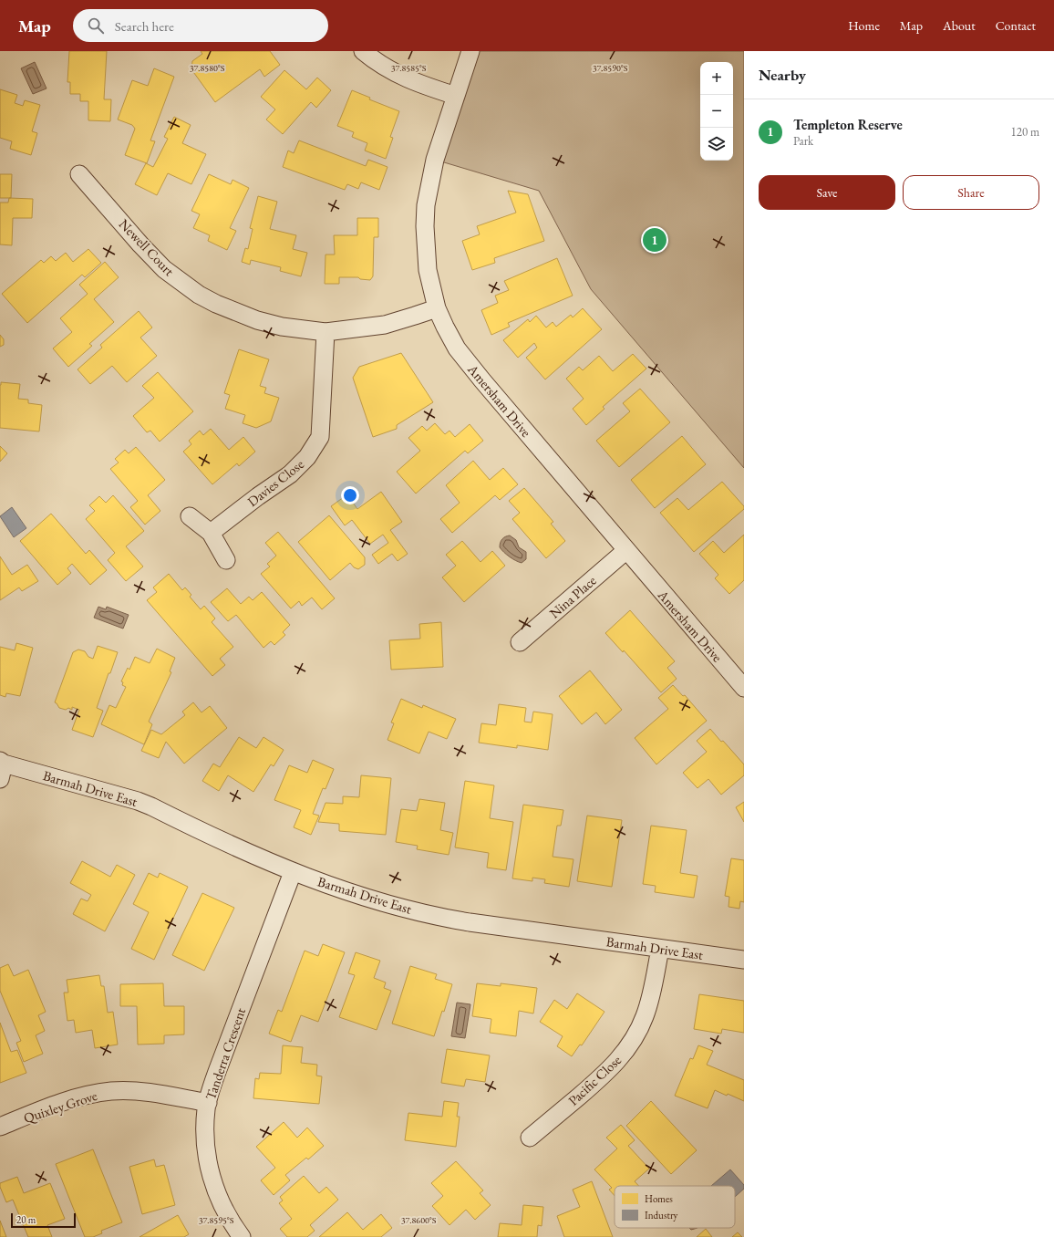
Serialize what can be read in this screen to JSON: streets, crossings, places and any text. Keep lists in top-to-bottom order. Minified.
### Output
{"streets":{"street":["Newell Court","Amersham Drive","Davies Close","Nina Place","Barmah Drive East","Tanderra Crescent","Pacific Close","Quixley Grove"]},"crossings":[["Newell Court","Amersham Drive"],["Newell Court","Davies Close"],["Amersham Drive","Nina Place"],["Barmah Drive East","Tanderra Crescent"],["Barmah Drive East","Pacific Close"],["Tanderra Crescent","Quixley Grove"]],"legend":["Homes","Industry"],"scale_bar":"20 m","page":{"header":"Map","search":"Search here","nav":["Home","Map","About","Contact"],"heading":"Nearby","map_buttons":["+","−"],"list":[{"mark":"1","name":"Templeton Reserve","note":"Park","value":"120 m"}],"buttons":["Save","Share"],"pins":"1","scale":"20 m"},"coordinates":["37.8580°S","37.8585°S","37.8590°S","37.8595°S","37.8600°S"]}
